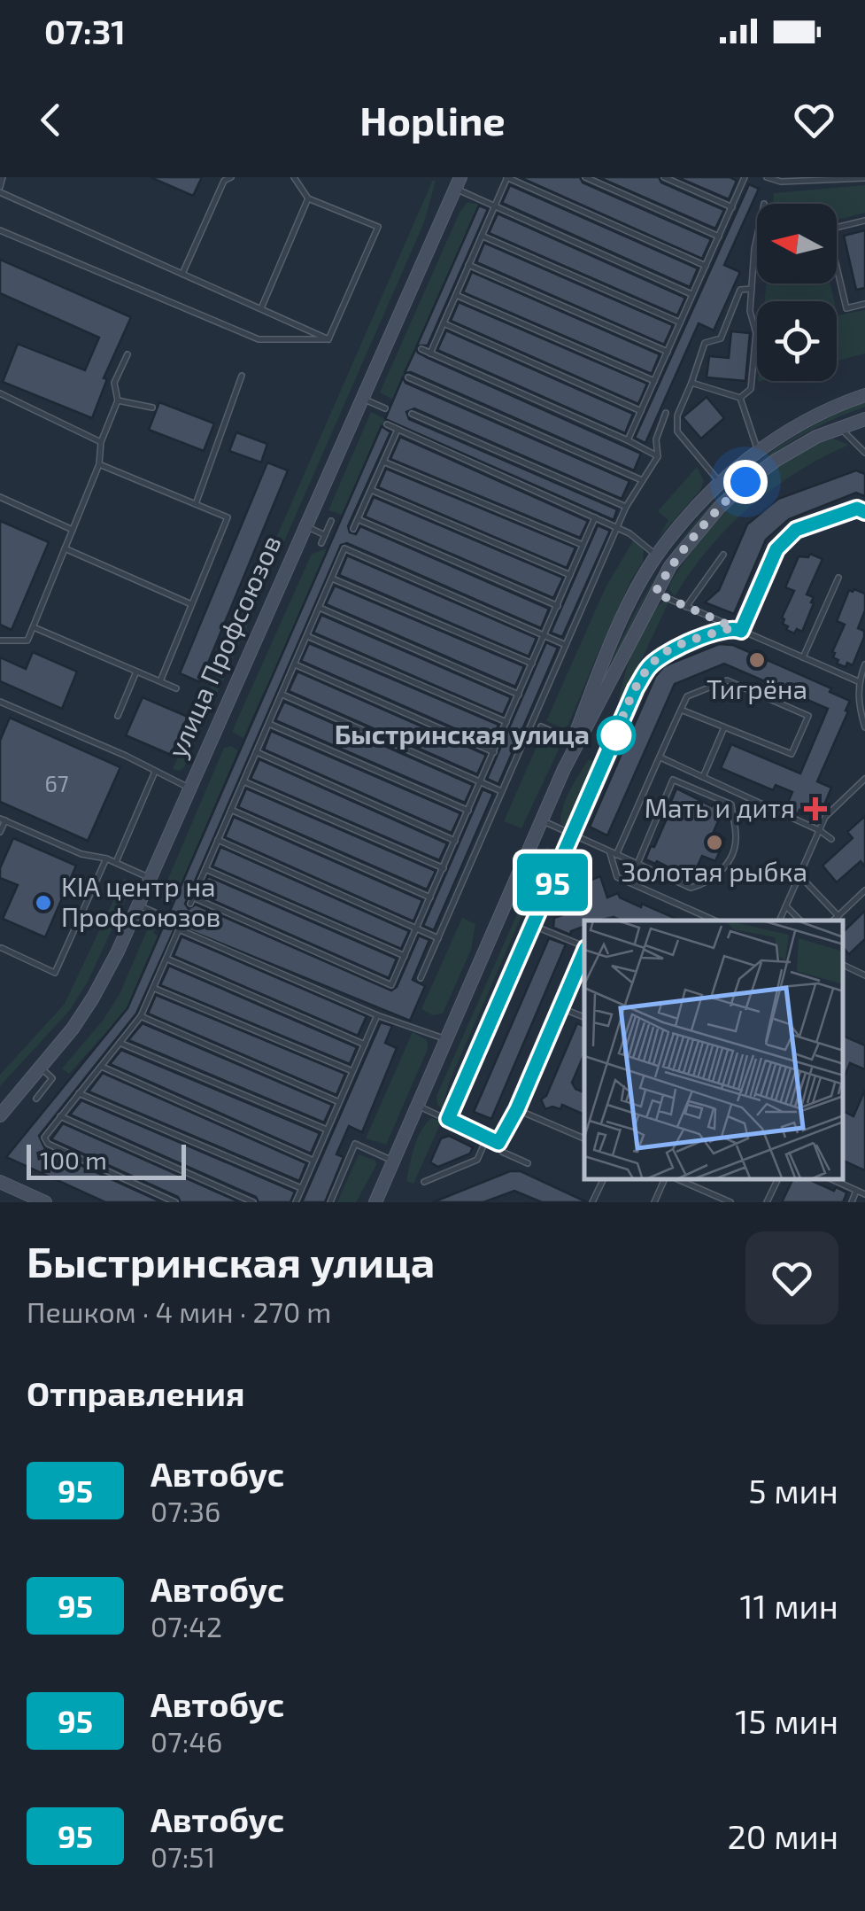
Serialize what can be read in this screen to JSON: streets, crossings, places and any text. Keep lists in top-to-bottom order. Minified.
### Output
{"streets":{"main road":["улица Профсоюзов"]},"places":{"other":["Тигрёна","Быстринская улица","Золотая рыбка","KIA центр на Профсоюзов"],"health":["Мать и дитя"]},"lines":["bus line 95"],"house_numbers":["67"],"scale_bar":"100 m","north":"left","page":{"status":"07:31","header":"Hopline","on_map":"95","scale":"100 m","heading":[["Быстринская улица","Пешком · 4 мин · 270 m"],"Отправления"],"list":[{"mark":"95","name":"Автобус","note":"07:36","value":"5 мин"},{"mark":"95","name":"Автобус","note":"07:42","value":"11 мин"},{"mark":"95","name":"Автобус","note":"07:46","value":"15 мин"},{"mark":"95","name":"Автобус","note":"07:51","value":"20 мин"}]}}
